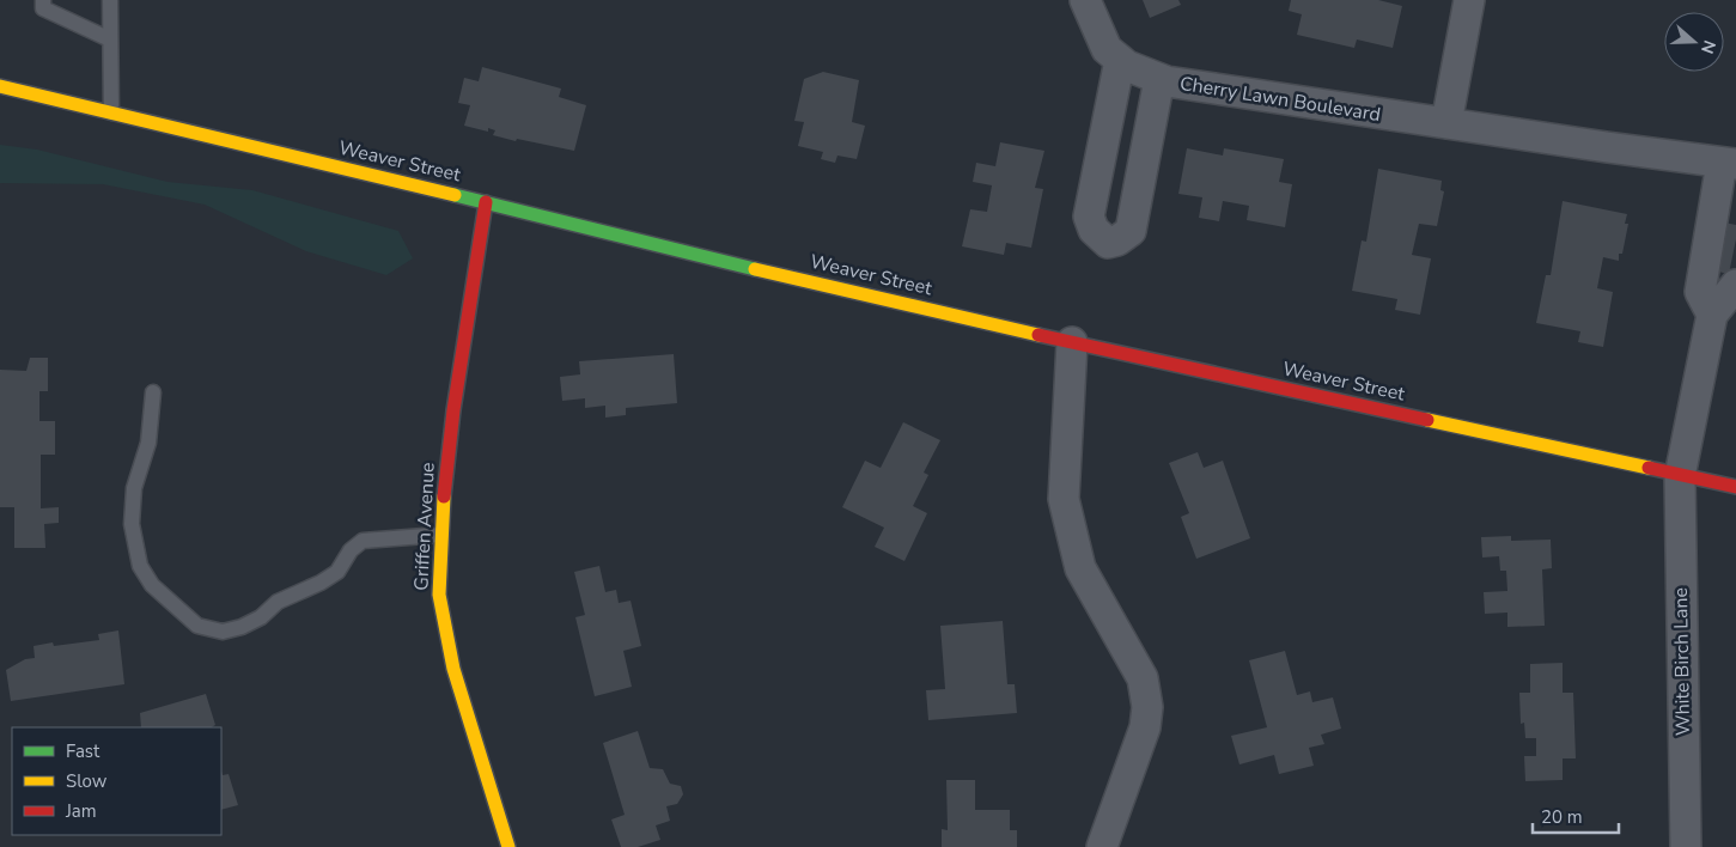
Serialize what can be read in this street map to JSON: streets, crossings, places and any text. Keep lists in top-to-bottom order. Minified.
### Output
{"streets":{"main road":["Weaver Street","Griffen Avenue"],"street":["Cherry Lawn Boulevard","White Birch Lane"]},"crossings":[["Weaver Street","Griffen Avenue"],["Weaver Street","White Birch Lane"]],"legend":["Fast","Slow","Jam"],"scale_bar":"20 m","north":"right"}
